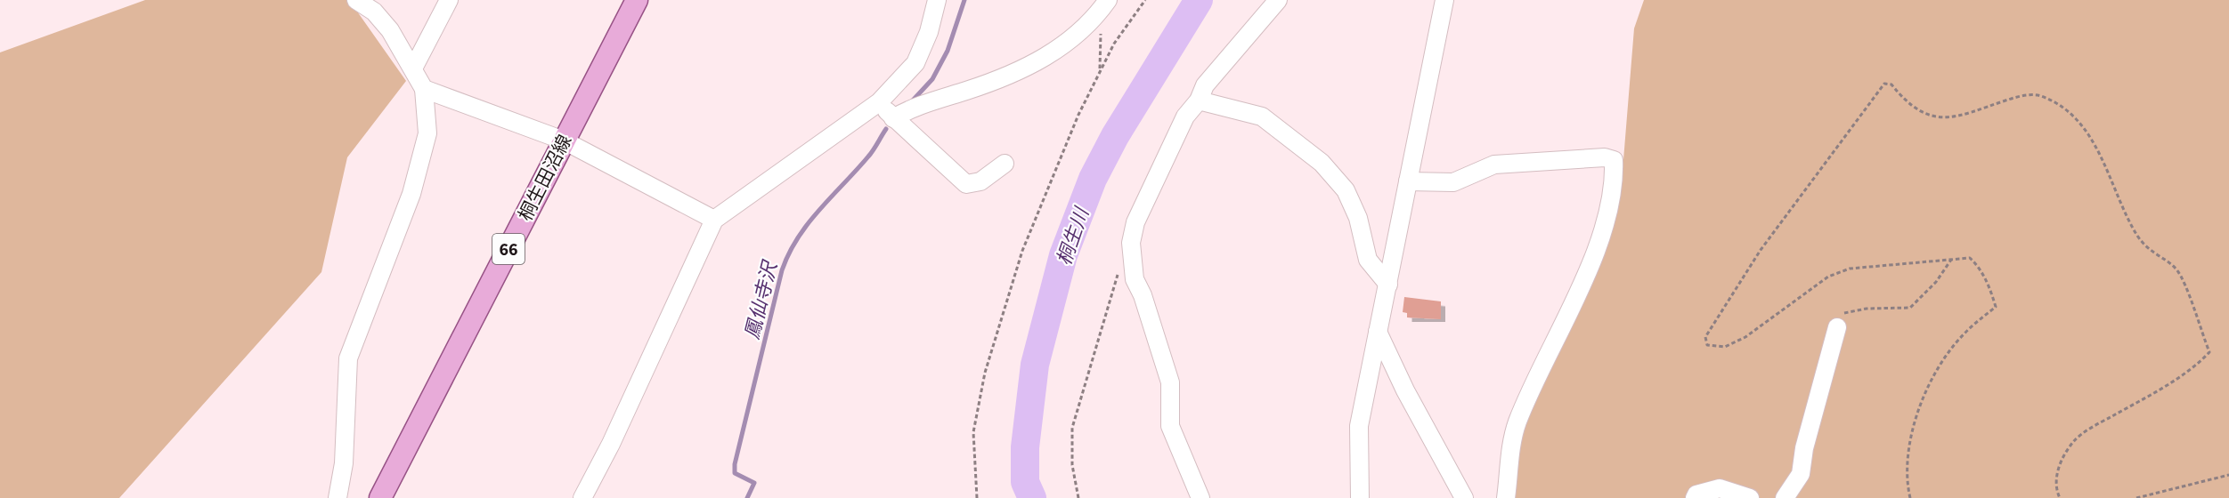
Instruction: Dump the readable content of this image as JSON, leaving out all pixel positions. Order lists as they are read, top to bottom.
{
  "streets": {
    "main road": ["桐生田沼線", "66"]
  },
  "water": ["桐生川", "鳳仙寺沢"]
}
